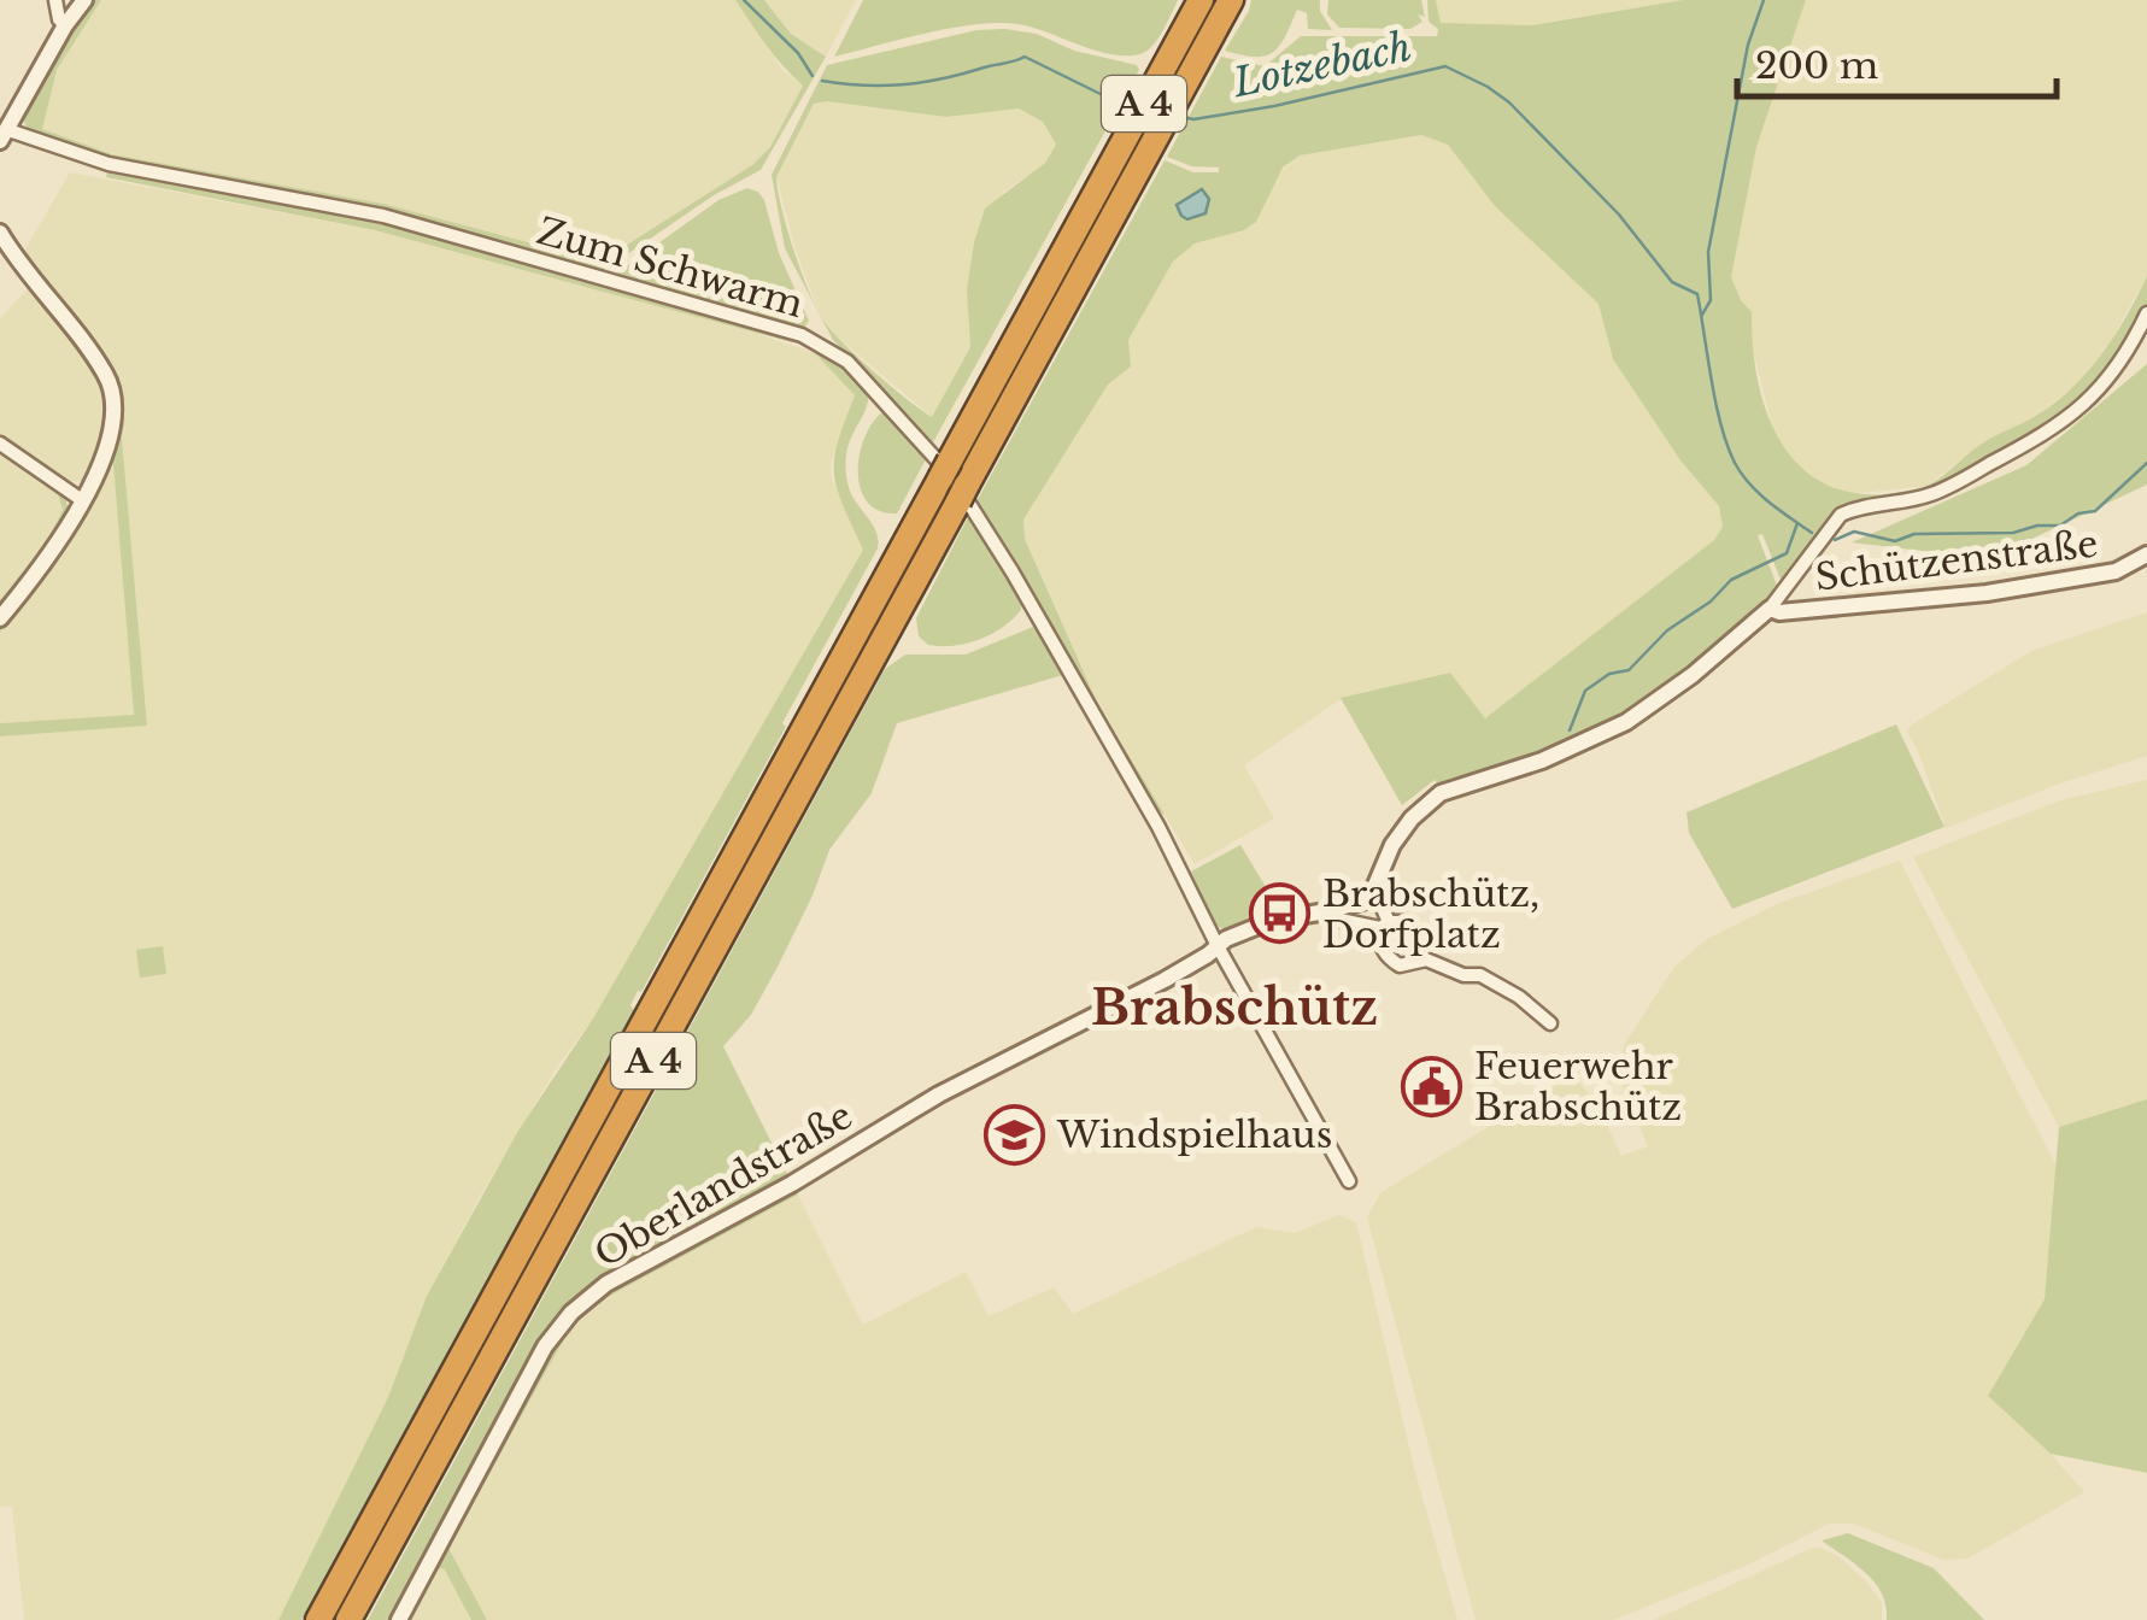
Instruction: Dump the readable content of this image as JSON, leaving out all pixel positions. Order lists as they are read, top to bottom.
{
  "streets": {
    "highway": ["A 4"],
    "street": ["Zum Schwarm", "Schützenstraße", "Oberlandstraße"]
  },
  "crossings": [
    ["Zum Schwarm", "Oberlandstraße"]
  ],
  "districts": ["Brabschütz"],
  "water": ["Lotzebach"],
  "places": {
    "bus stop": ["Brabschütz, Dorfplatz"],
    "public building": ["Feuerwehr Brabschütz"],
    "school or university": ["Windspielhaus"]
  },
  "scale_bar": "200 m"
}
